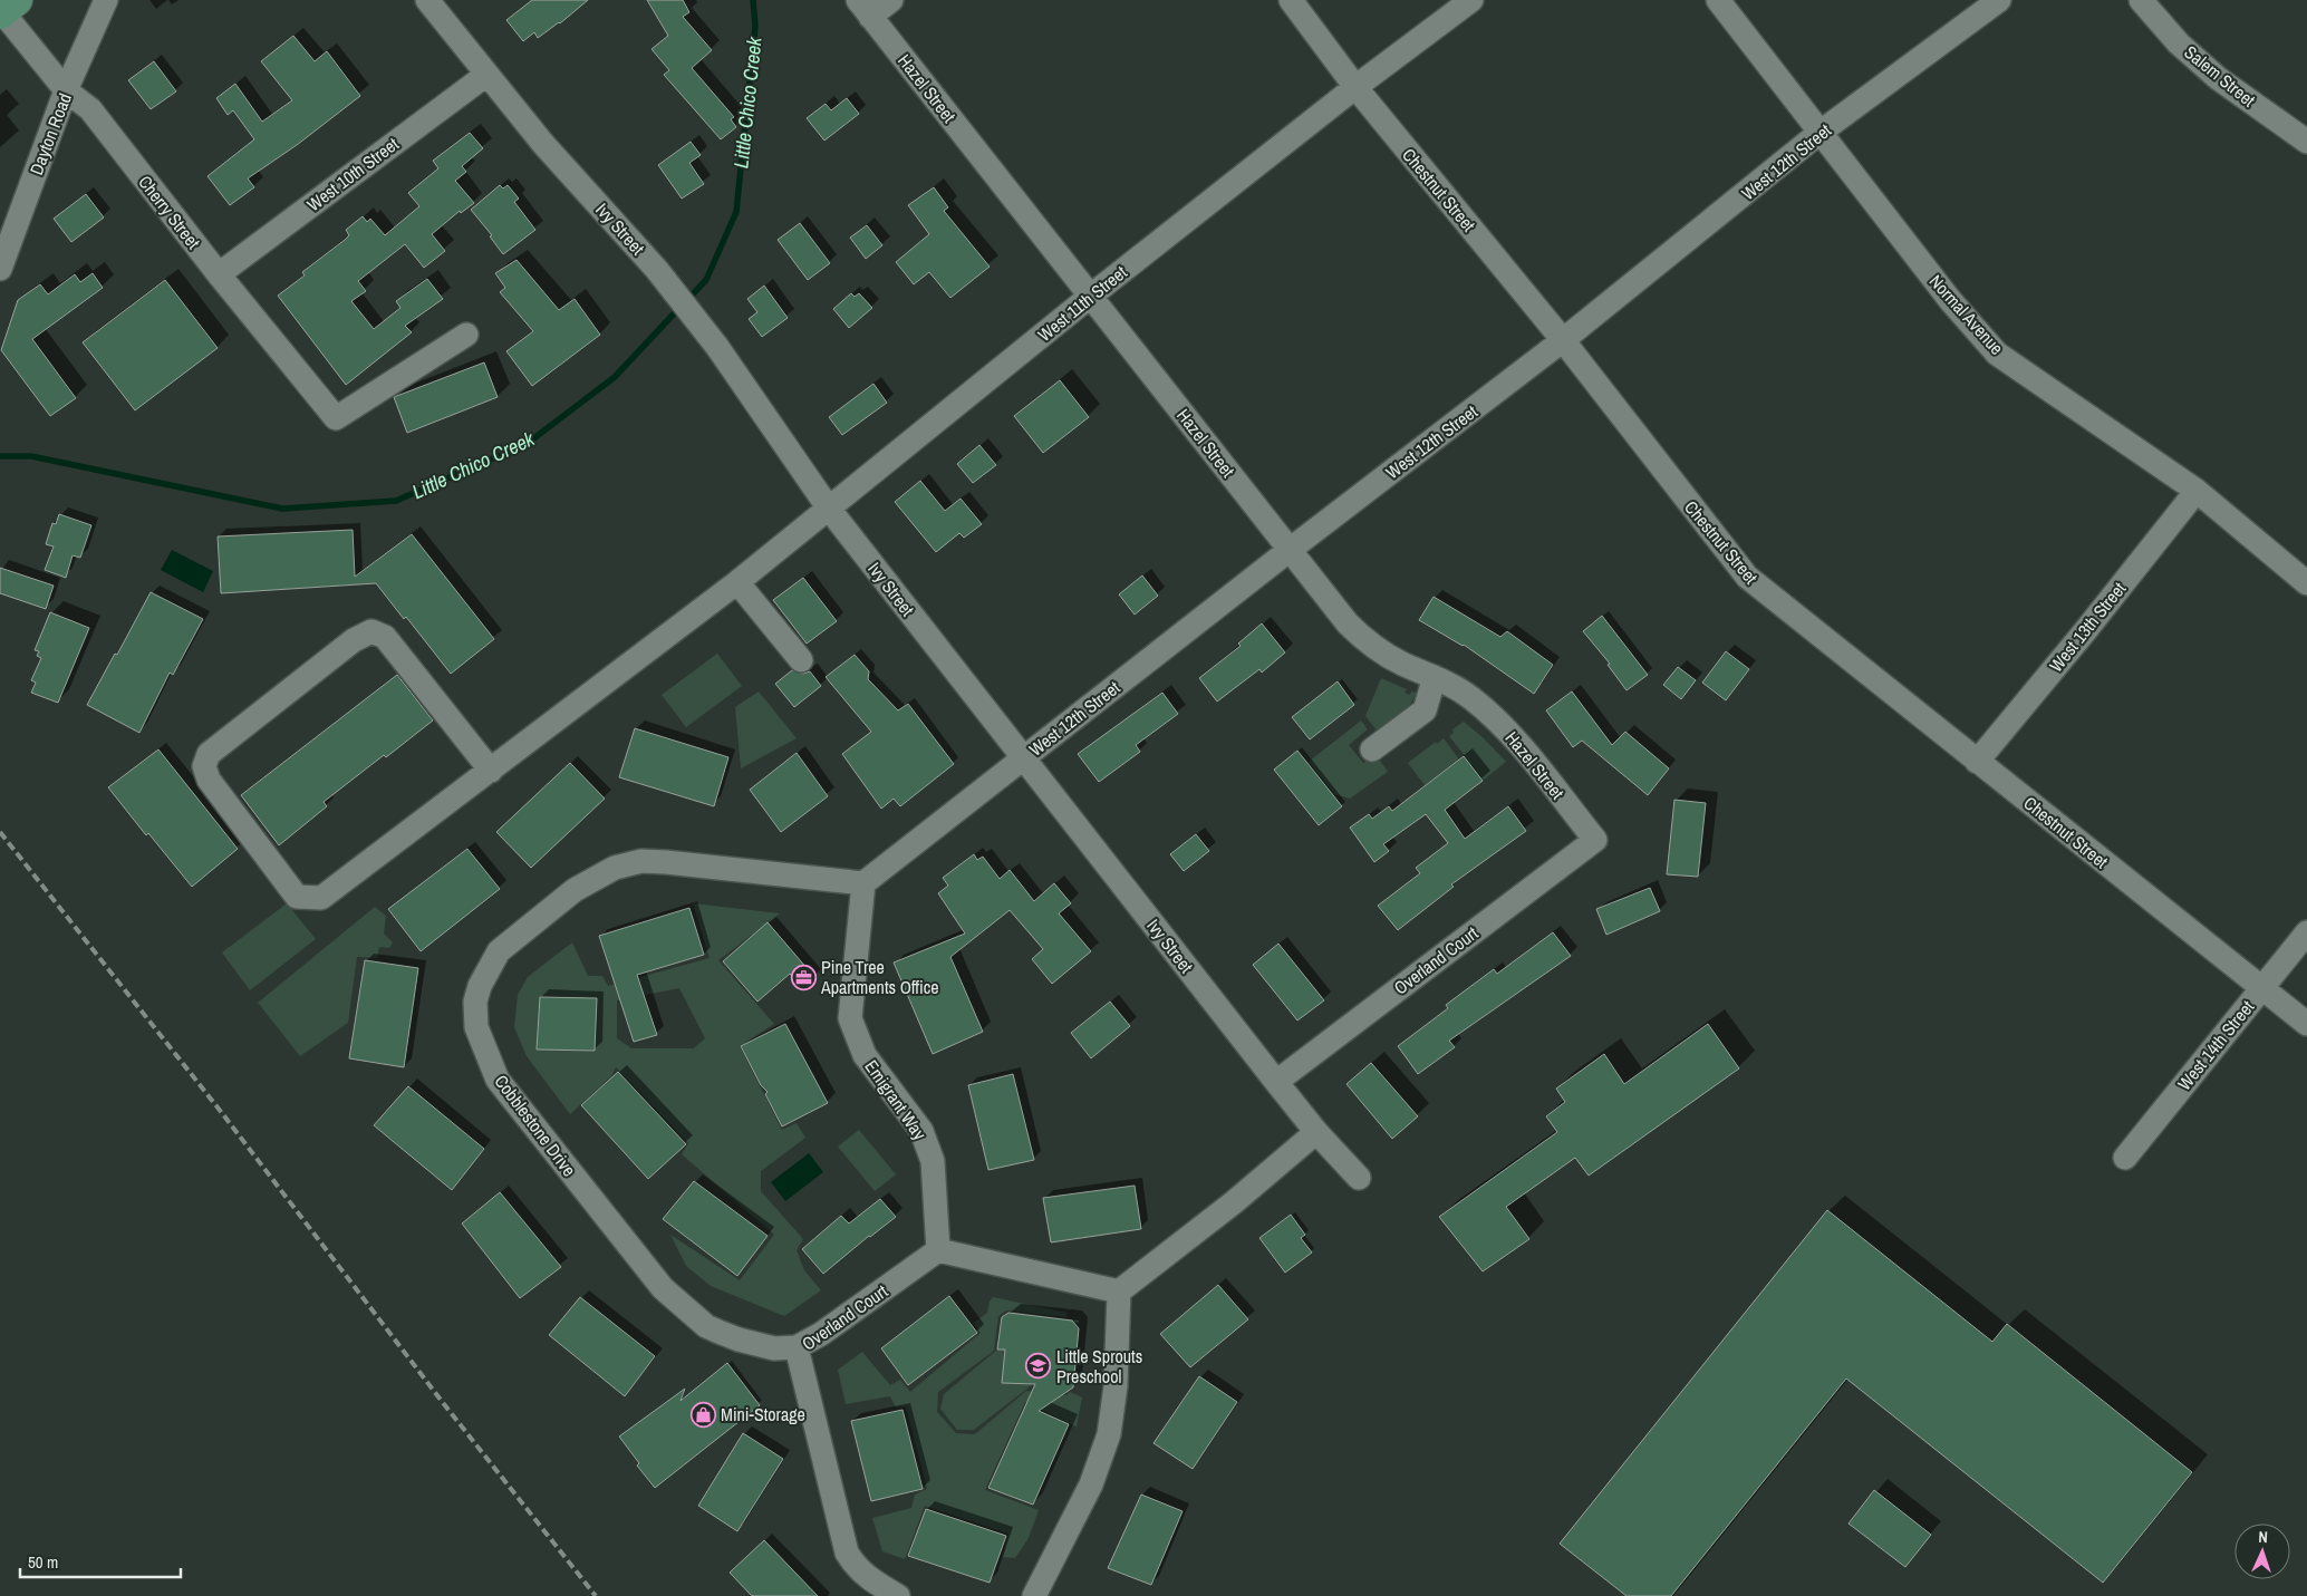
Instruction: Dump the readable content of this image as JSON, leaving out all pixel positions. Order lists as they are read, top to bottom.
{
  "streets": {
    "street": [
      "Salem Street",
      "Hazel Street",
      "Dayton Road",
      "West 12th Street",
      "West 10th Street",
      "Chestnut Street",
      "Cherry Street",
      "Ivy Street",
      "West 11th Street",
      "Normal Avenue",
      "West 13th Street",
      "Overland Court",
      "West 14th Street",
      "Emigrant Way",
      "Cobblestone Drive"
    ]
  },
  "crossings": [
    ["Hazel Street", "West 12th Street"],
    ["Hazel Street", "West 11th Street"],
    ["Hazel Street", "Overland Court"],
    ["Dayton Road", "Cherry Street"],
    ["West 12th Street", "Chestnut Street"],
    ["West 12th Street", "Ivy Street"],
    ["West 12th Street", "Normal Avenue"],
    ["West 12th Street", "Emigrant Way"],
    ["West 12th Street", "Cobblestone Drive"],
    ["West 10th Street", "Cherry Street"],
    ["West 10th Street", "Ivy Street"],
    ["Chestnut Street", "West 11th Street"],
    ["Chestnut Street", "West 13th Street"],
    ["Chestnut Street", "West 14th Street"],
    ["Ivy Street", "West 11th Street"],
    ["Ivy Street", "Overland Court"],
    ["Normal Avenue", "West 13th Street"],
    ["Overland Court", "Emigrant Way"],
    ["Overland Court", "Cobblestone Drive"],
    ["Emigrant Way", "Cobblestone Drive"]
  ],
  "water": ["Little Chico Creek"],
  "places": {
    "office": ["Pine Tree Apartments Office"],
    "school or university": ["Little Sprouts Preschool"],
    "shop": ["Mini-Storage"]
  },
  "scale_bar": "50 m",
  "north": "top"
}
